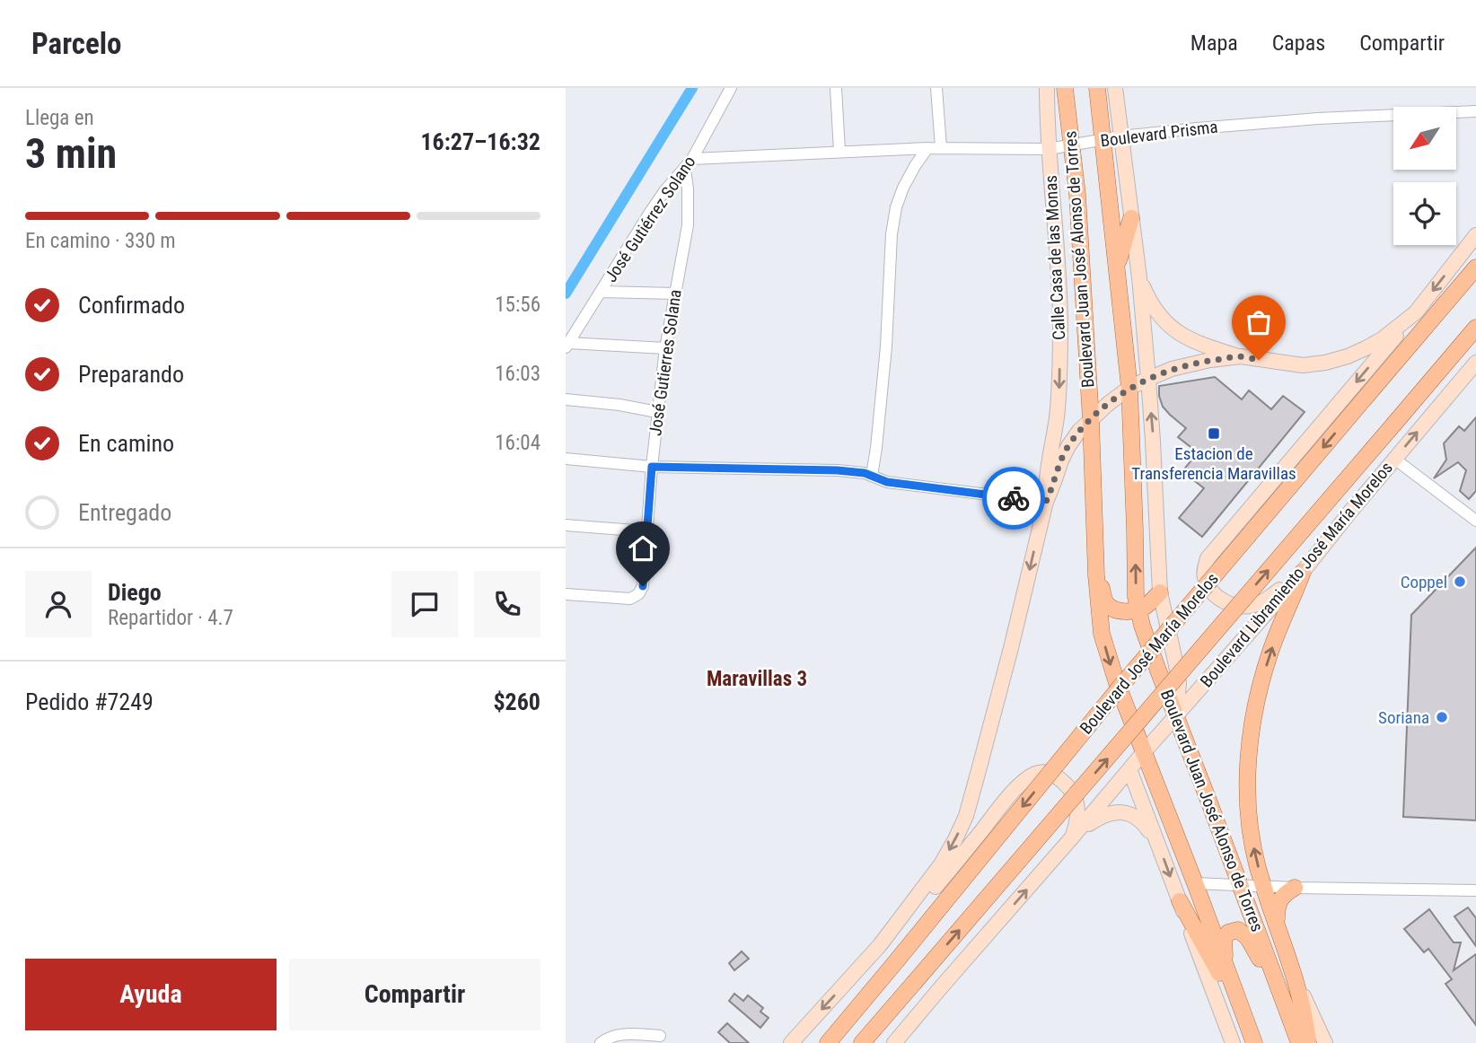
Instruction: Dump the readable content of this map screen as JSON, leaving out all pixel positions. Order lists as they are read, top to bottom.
{
  "streets": {
    "main road": ["Boulevard Juan José Alonso de Torres", "Boulevard José María Morelos"],
    "street": [
      "Boulevard Prisma",
      "José Gutiérrez Solano",
      "Calle Casa de las Monas",
      "José Gutierres Solana",
      "Boulevard Libramiento José María Morelos"
    ]
  },
  "crossings": [
    ["Boulevard Prisma", "José Gutiérrez Solano"],
    ["Boulevard Prisma", "Calle Casa de las Monas"],
    ["Boulevard Prisma", "Boulevard Juan José Alonso de Torres"],
    ["José Gutiérrez Solano", "José Gutierres Solana"],
    ["Boulevard Juan José Alonso de Torres", "Boulevard Libramiento José María Morelos"]
  ],
  "districts": ["Maravillas 3"],
  "places": {
    "transit": ["Estacion de Transferencia Maravillas"],
    "other": ["Coppel", "Soriana"]
  },
  "north": "bottom left",
  "page": {
    "header": "Parcelo",
    "nav": ["Mapa", "Capas", "Compartir"],
    "heading": ["3 min", "Llega en", "16:27–16:32"],
    "panel": [
      "Diego",
      "Repartidor · 4.7",
      "Pedido #7249",
      "$260"
    ],
    "bar": "En camino · 330 m",
    "list": [
      ["Confirmado", "15:56"],
      ["Preparando", "16:03"],
      ["En camino", "16:04"],
      "Entregado"
    ],
    "buttons": ["Ayuda", "Compartir"]
  }
}
